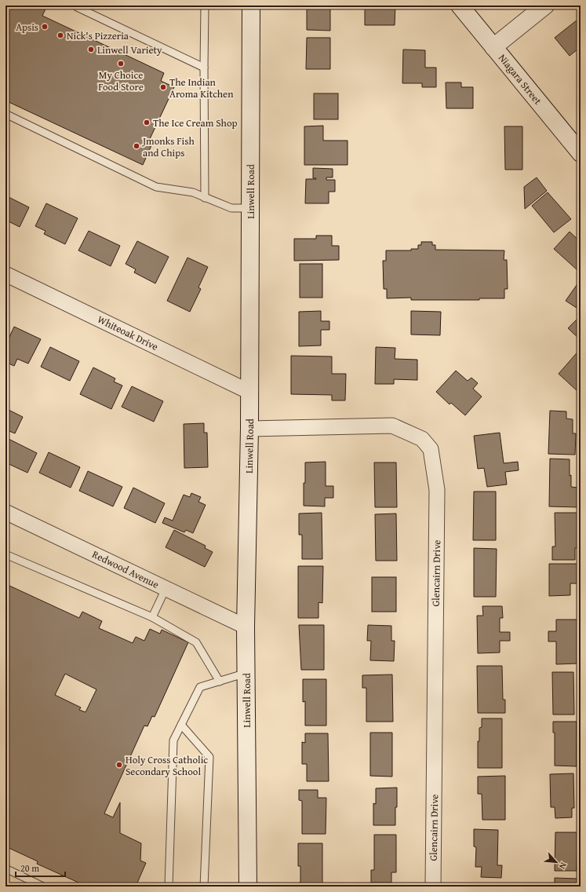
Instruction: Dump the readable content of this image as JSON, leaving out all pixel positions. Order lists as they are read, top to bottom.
{
  "streets": {
    "main road": ["Niagara Street", "Linwell Road"],
    "street": ["Whiteoak Drive", "Redwood Avenue", "Glencairn Drive"]
  },
  "crossings": [
    ["Linwell Road", "Whiteoak Drive"],
    ["Linwell Road", "Redwood Avenue"],
    ["Linwell Road", "Glencairn Drive"]
  ],
  "places": [
    "Apsis",
    "Nick's Pizzeria",
    "Linwell Variety",
    "My Choice Food Store",
    "The Indian Aroma Kitchen",
    "The Ice Cream Shop",
    "Jmonks Fish and Chips",
    "Holy Cross Catholic Secondary School"
  ],
  "scale_bar": "20 m",
  "north": "bottom right"
}
